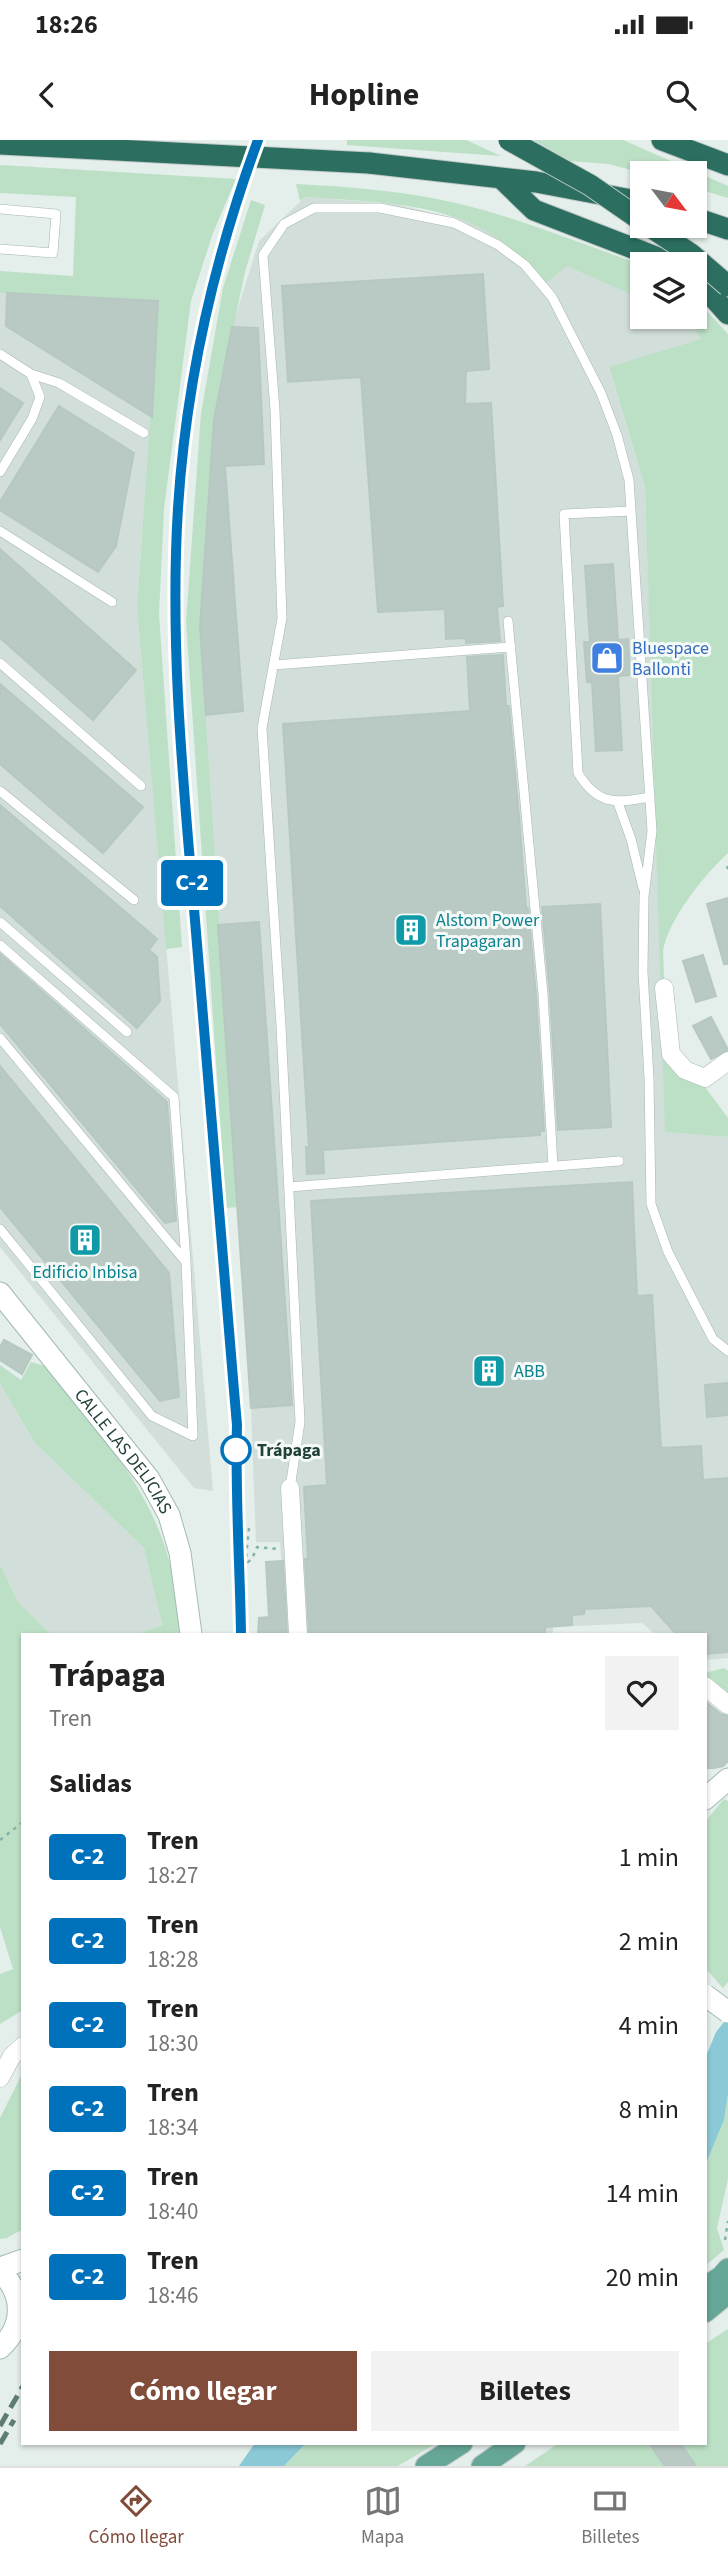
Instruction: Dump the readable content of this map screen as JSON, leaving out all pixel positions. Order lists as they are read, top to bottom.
{
  "streets": {
    "street": ["CALLE LAS DELICIAS"]
  },
  "places": {
    "shop": ["Bluespace Ballonti"],
    "building": ["Alstom Power Trapagaran", "Edificio Inbisa", "ABB"],
    "other": ["Trápaga"]
  },
  "north": "bottom right",
  "page": {
    "status": "18:26",
    "header": "Hopline",
    "on_map": "C-2",
    "heading": [
      ["Trápaga", "Tren"],
      "Salidas"
    ],
    "list": [
      {
        "mark": "C-2",
        "name": "Tren",
        "note": "18:27",
        "value": "1 min"
      },
      {
        "mark": "C-2",
        "name": "Tren",
        "note": "18:28",
        "value": "2 min"
      },
      {
        "mark": "C-2",
        "name": "Tren",
        "note": "18:30",
        "value": "4 min"
      },
      {
        "mark": "C-2",
        "name": "Tren",
        "note": "18:34",
        "value": "8 min"
      },
      {
        "mark": "C-2",
        "name": "Tren",
        "note": "18:40",
        "value": "14 min"
      },
      {
        "mark": "C-2",
        "name": "Tren",
        "note": "18:46",
        "value": "20 min"
      }
    ],
    "buttons": ["Cómo llegar", "Billetes"],
    "tabs": ["Cómo llegar", "Mapa", "Billetes"]
  }
}
